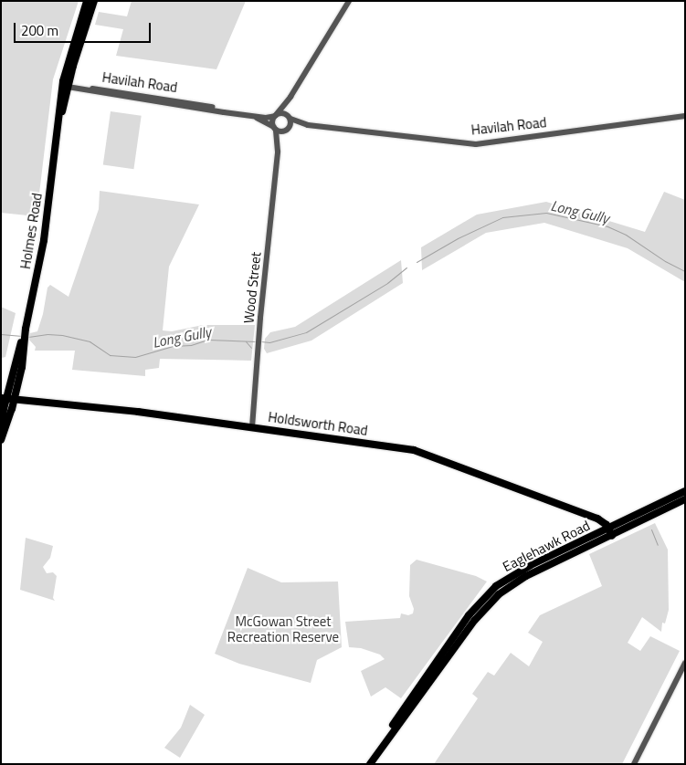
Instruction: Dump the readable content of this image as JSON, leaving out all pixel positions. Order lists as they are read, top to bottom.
{
  "streets": {
    "main road": ["Holmes Road", "Holdsworth Road", "Eaglehawk Road"],
    "street": ["Havilah Road", "Wood Street"]
  },
  "crossings": [
    ["Havilah Road", "Holmes Road"],
    ["Havilah Road", "Wood Street"],
    ["Holmes Road", "Holdsworth Road"],
    ["Wood Street", "Holdsworth Road"],
    ["Holdsworth Road", "Eaglehawk Road"]
  ],
  "water": ["Long Gully"],
  "parks": ["McGowan Street Recreation Reserve"],
  "scale_bar": "200 m"
}
